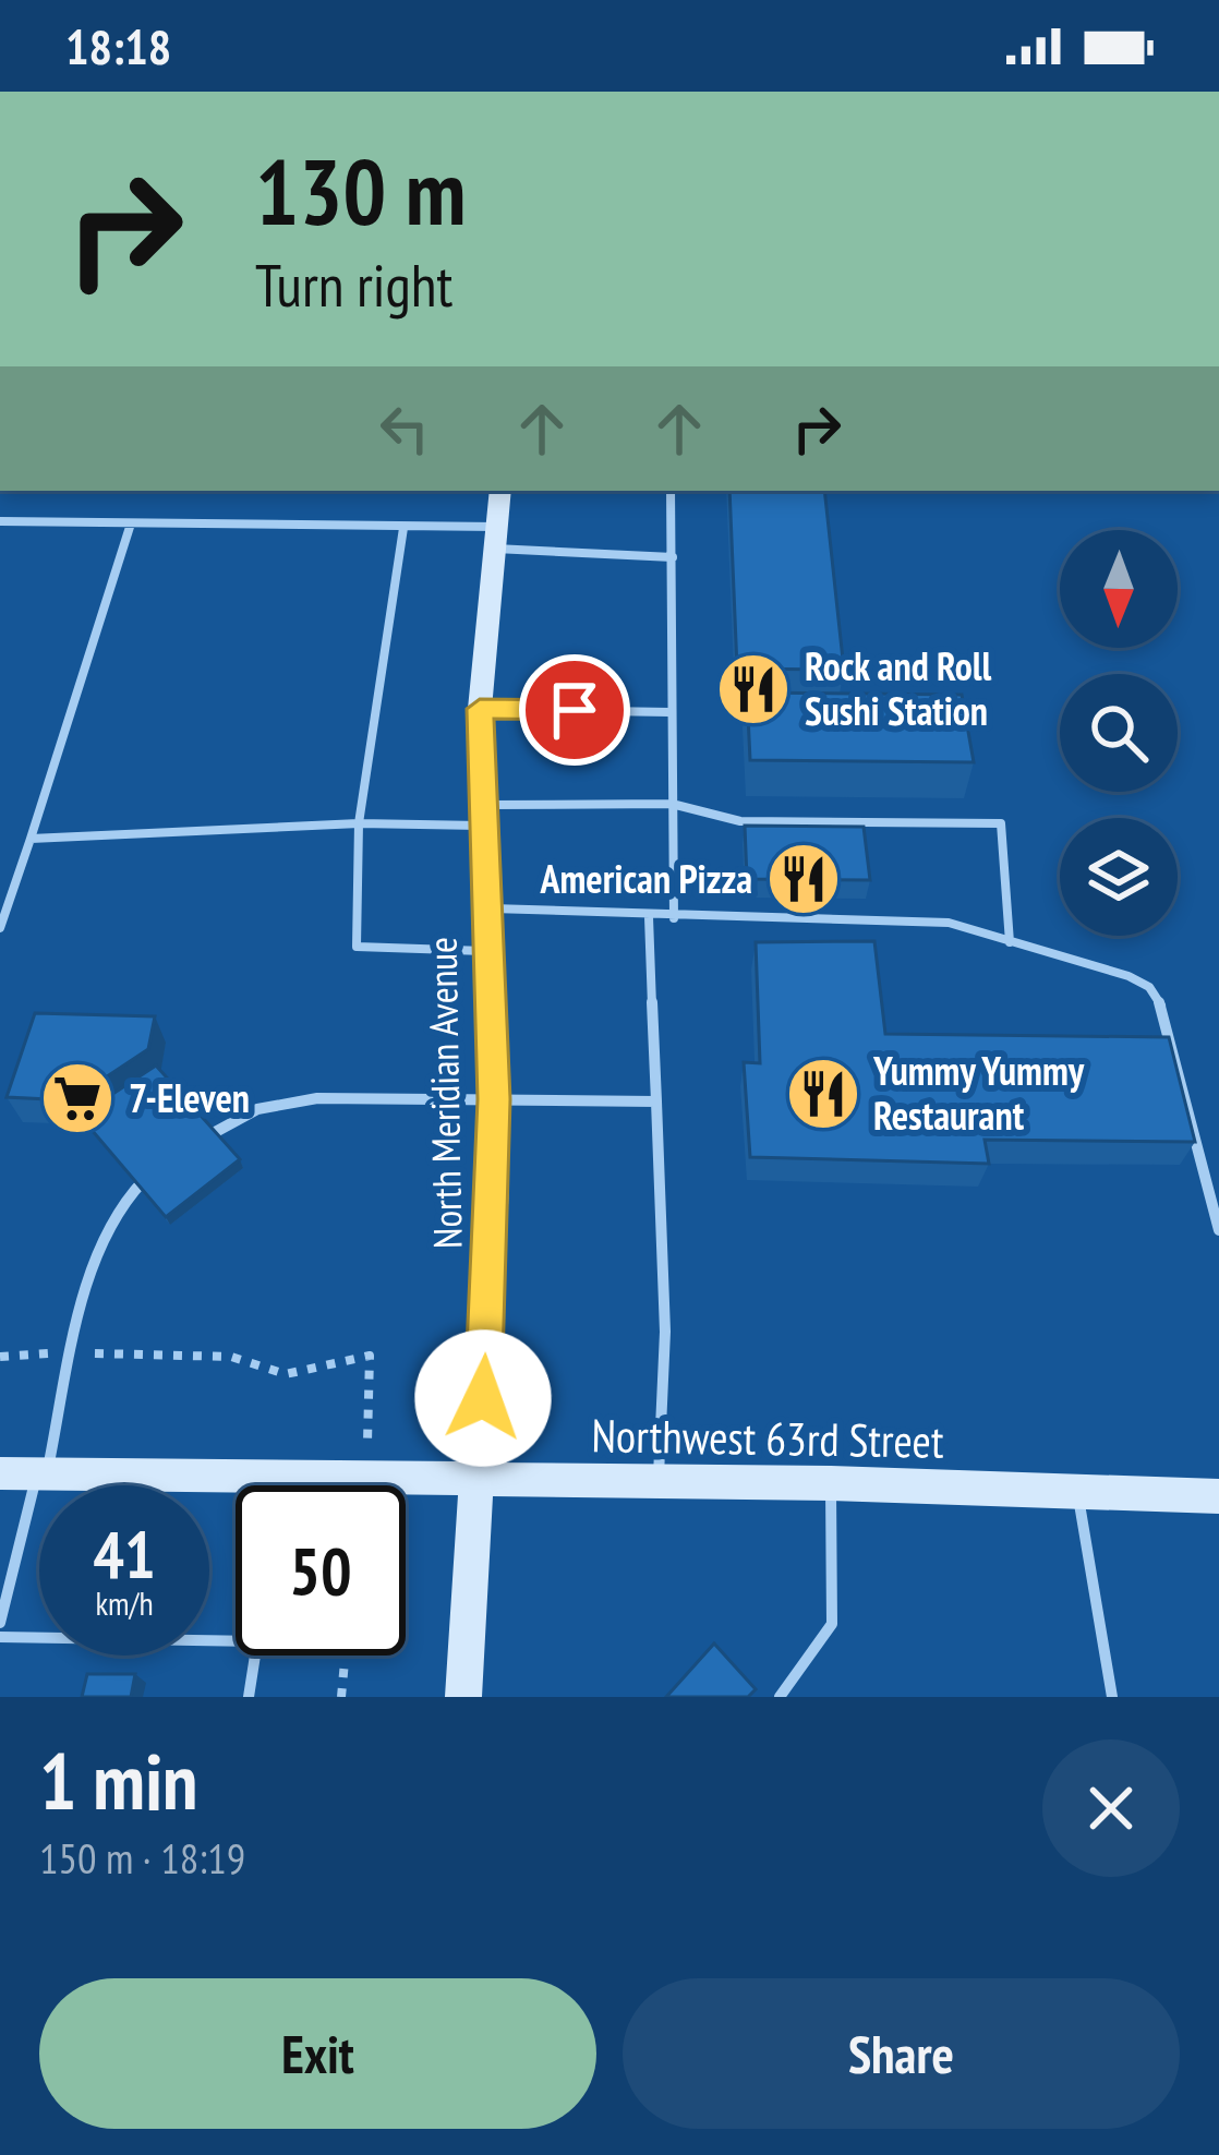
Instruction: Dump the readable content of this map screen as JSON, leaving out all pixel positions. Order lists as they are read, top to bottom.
{
  "streets": {
    "main road": ["North Meridian Avenue", "Northwest 63rd Street"]
  },
  "crossings": [
    ["North Meridian Avenue", "Northwest 63rd Street"]
  ],
  "places": {
    "restaurant": ["Rock and Roll Sushi Station", "American Pizza", "Yummy Yummy Restaurant"],
    "supermarket": ["7-Eleven"]
  },
  "north": "bottom",
  "page": {
    "status": "18:18",
    "turn": ["130 m", "Turn right"],
    "speed": "41 km/h",
    "limit": "50",
    "heading": ["1 min", "150 m · 18:19"],
    "buttons": ["Exit", "Share"]
  }
}
